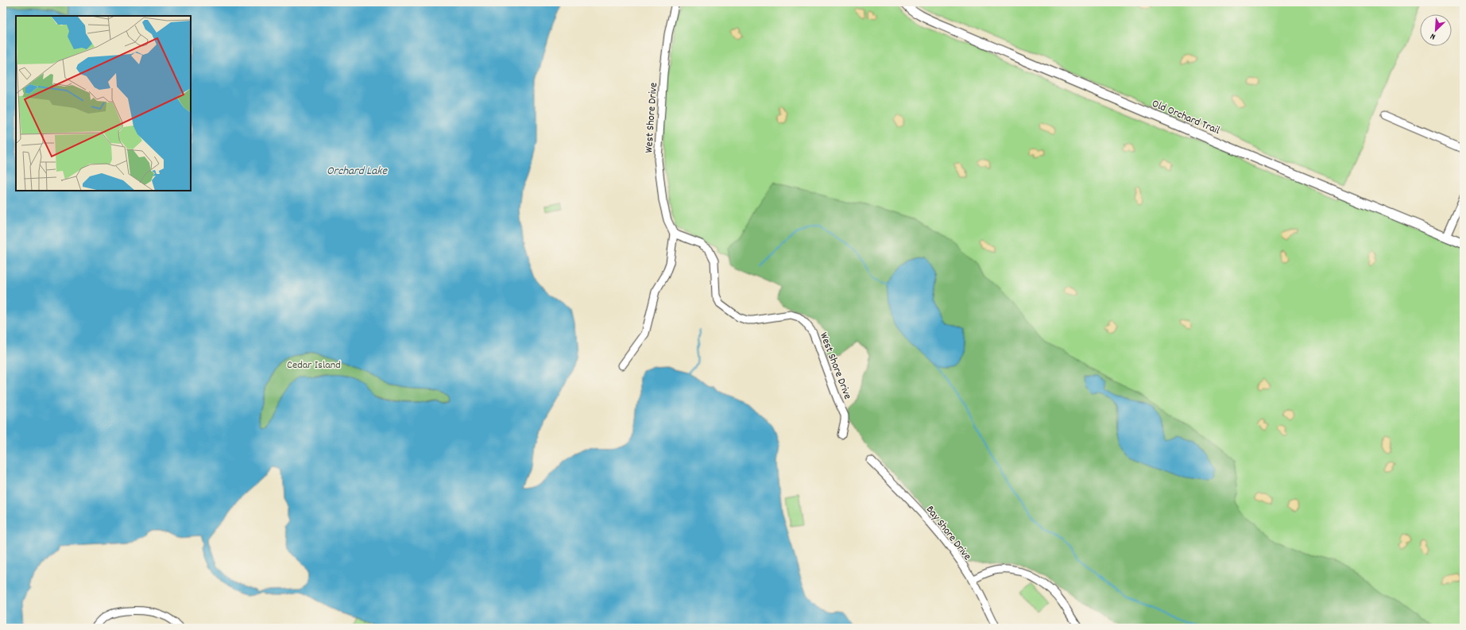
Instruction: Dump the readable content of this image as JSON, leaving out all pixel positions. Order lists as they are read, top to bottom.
{
  "streets": {
    "street": ["Old Orchard Trail", "West Shore Drive", "Bay Shore Drive"]
  },
  "water": ["Orchard Lake"],
  "parks": ["Cedar Island"],
  "north": "bottom left"
}
